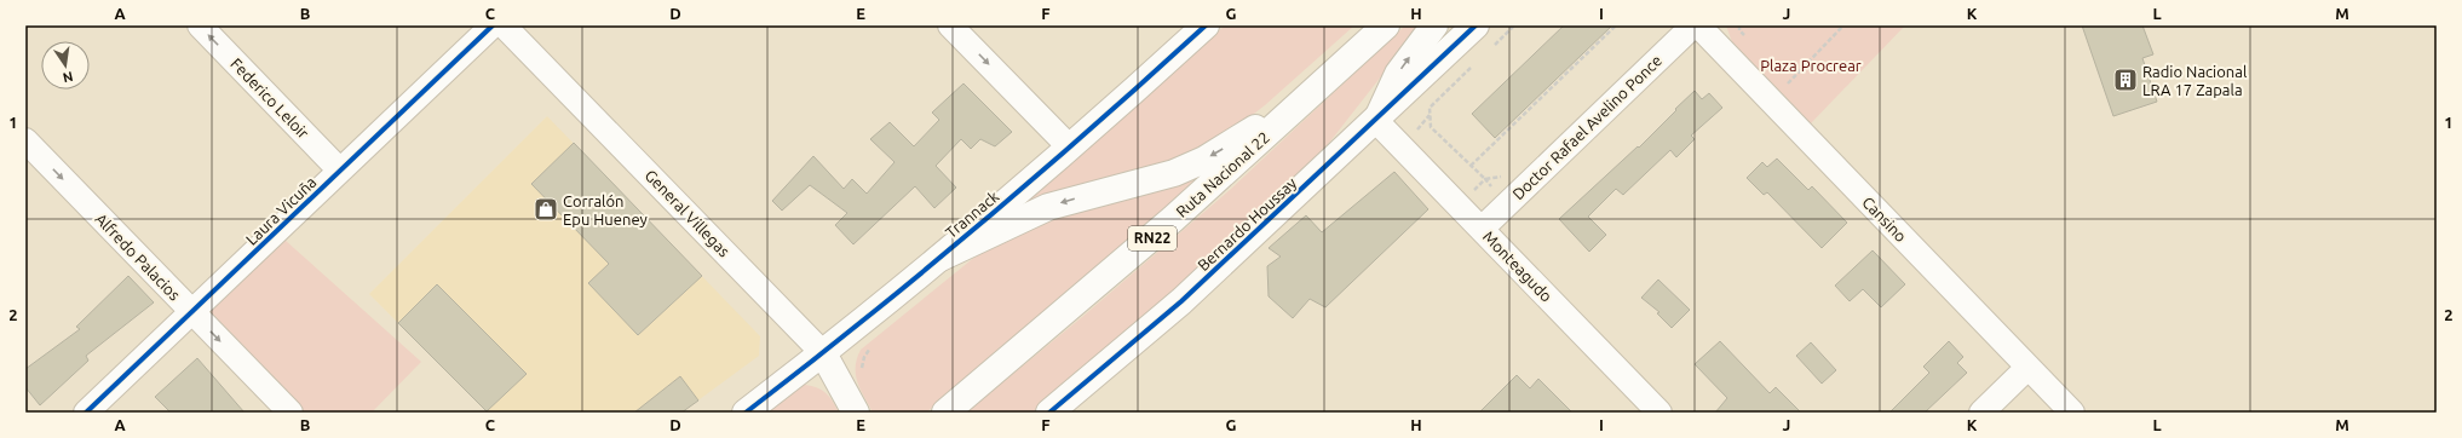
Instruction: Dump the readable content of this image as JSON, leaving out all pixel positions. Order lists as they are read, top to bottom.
{
  "streets": {
    "street": [
      "Federico Leloir",
      "Doctor Rafael Avelino Ponce",
      "Ruta Nacional 22",
      "Laura Vicuña",
      "General Villegas",
      "Trannack",
      "Cansino",
      "Bernardo Houssay",
      "RN22",
      "Alfredo Palacios",
      "Monteagudo"
    ]
  },
  "crossings": [
    ["Federico Leloir", "Laura Vicuña"],
    ["Doctor Rafael Avelino Ponce", "Monteagudo"],
    ["Laura Vicuña", "Alfredo Palacios"],
    ["General Villegas", "Trannack"],
    ["Bernardo Houssay", "Monteagudo"]
  ],
  "one_way": ["Federico Leloir", "Alfredo Palacios"],
  "parks": ["Plaza Procrear"],
  "places": {
    "building": ["Radio Nacional LRA 17 Zapala"],
    "shop": ["Corralón Epu Hueney"]
  },
  "north": "bottom",
  "grid": {
    "columns": [
      "A",
      "B",
      "C",
      "D",
      "E",
      "F",
      "G",
      "H",
      "I",
      "J",
      "K",
      "L",
      "M"
    ],
    "rows": ["1", "2"]
  }
}
